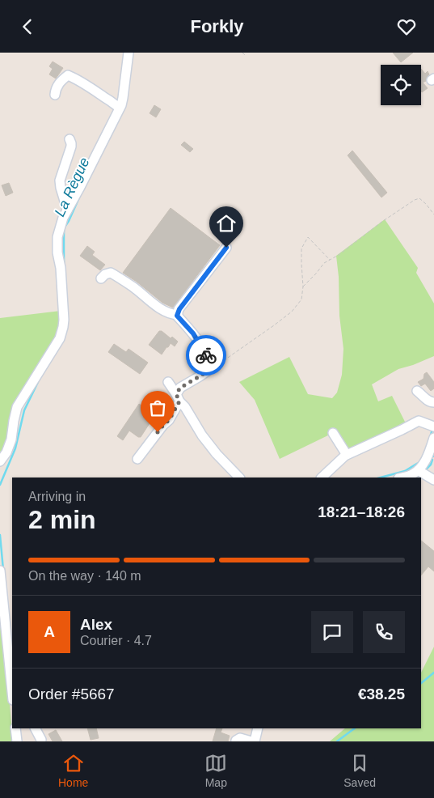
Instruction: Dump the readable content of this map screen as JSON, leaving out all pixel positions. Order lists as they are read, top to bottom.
{
  "water": ["La Règue"],
  "page": {
    "header": "Forkly",
    "heading": ["2 min", "Arriving in", "18:21–18:26"],
    "panel": [
      "Alex",
      "Courier · 4.7",
      "Order #5667",
      "€38.25"
    ],
    "bar": "On the way · 140 m",
    "round": "A",
    "tabs": ["Home", "Map", "Saved"]
  }
}
